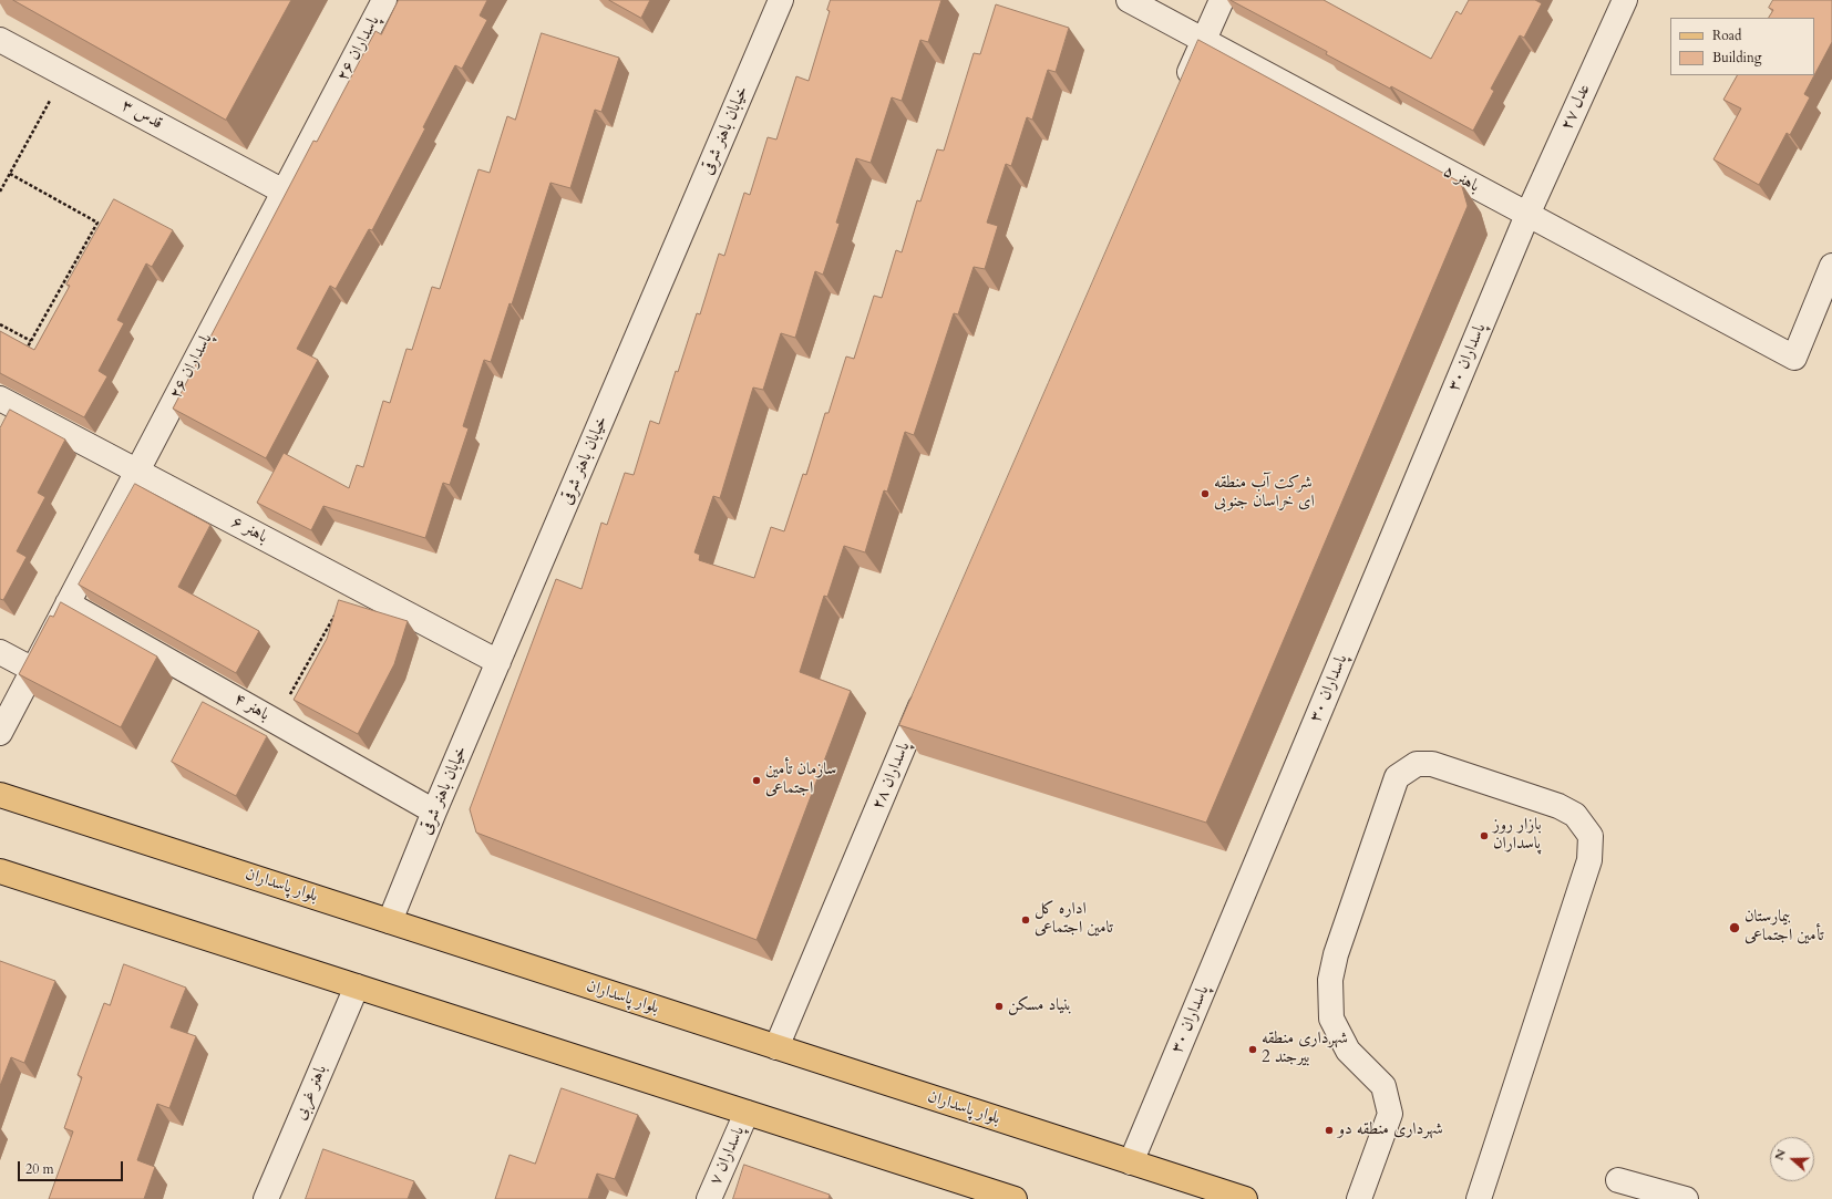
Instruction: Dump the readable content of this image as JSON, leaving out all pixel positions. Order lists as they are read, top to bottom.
{
  "streets": {
    "main road": ["بلوار پاسداران"],
    "street": [
      "پاسداران ۲۶",
      "عدل ۲۷",
      "قدس ۳",
      "خیابان باهنر شرقی",
      "باهنر ۵",
      "پاسداران ۳۰",
      "باهنر ۶",
      "باهنر ۴",
      "پاسداران ۲۸",
      "باهنر غربی",
      "پاسداران ۷"
    ]
  },
  "crossings": [
    ["پاسداران ۲۶", "قدس ۳"],
    ["پاسداران ۲۶", "باهنر ۶"],
    ["پاسداران ۲۶", "باهنر ۴"],
    ["عدل ۲۷", "باهنر ۵"],
    ["عدل ۲۷", "پاسداران ۳۰"],
    ["خیابان باهنر شرقی", "باهنر ۶"],
    ["خیابان باهنر شرقی", "باهنر ۴"],
    ["خیابان باهنر شرقی", "بلوار پاسداران"],
    ["باهنر ۵", "پاسداران ۳۰"],
    ["پاسداران ۳۰", "بلوار پاسداران"],
    ["پاسداران ۲۸", "بلوار پاسداران"]
  ],
  "places": [
    "شرکت آب منطقه ای خراسان جنوبی",
    "سازمان تأمین اجتماعی",
    "بازار روز پاسداران",
    "اداره کل تامین اجتماعی",
    "بیمارستان تأمین اجتماعی",
    "بنیاد مسکن",
    "شهرداری منطقه 2 بیرجند",
    "شهرداری منطقه دو"
  ],
  "legend": ["Road", "Building"],
  "scale_bar": "20 m",
  "north": "left"
}
